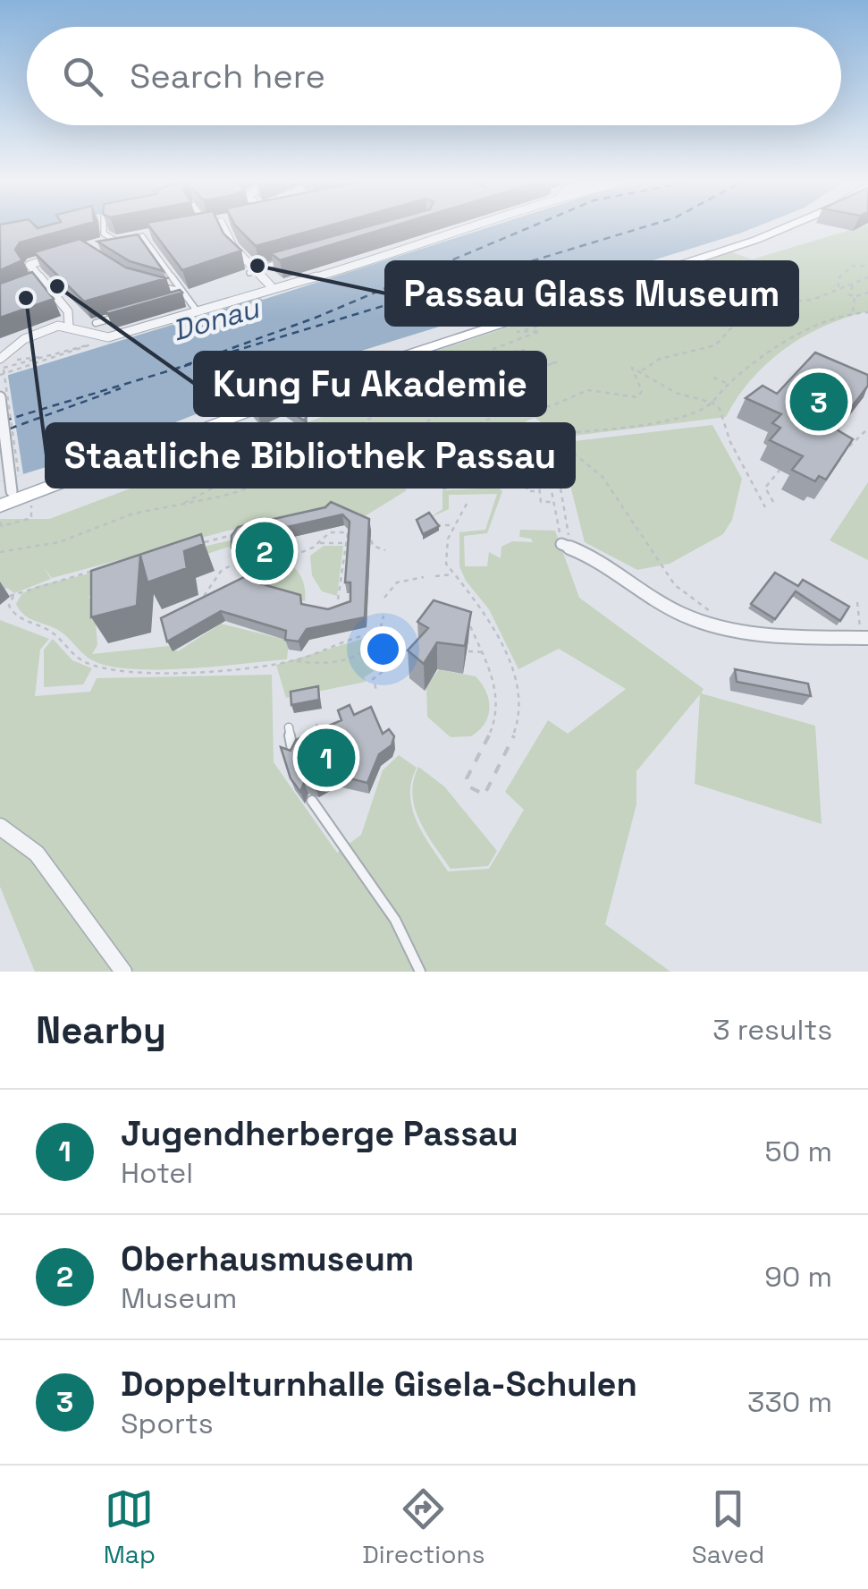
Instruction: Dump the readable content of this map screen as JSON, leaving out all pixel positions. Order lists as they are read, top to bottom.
{
  "water": ["Donau"],
  "places": ["Passau Glass Museum", "Kung Fu Akademie", "Staatliche Bibliothek Passau"],
  "page": {
    "search": "Search here",
    "pins": ["3", "2", "1"],
    "heading": ["Nearby", "3 results"],
    "list": [
      {
        "mark": "1",
        "name": "Jugendherberge Passau",
        "note": "Hotel",
        "value": "50 m"
      },
      {
        "mark": "2",
        "name": "Oberhausmuseum",
        "note": "Museum",
        "value": "90 m"
      },
      {
        "mark": "3",
        "name": "Doppelturnhalle Gisela-Schulen",
        "note": "Sports",
        "value": "330 m"
      }
    ],
    "nav": ["Map", "Directions", "Saved"]
  }
}
